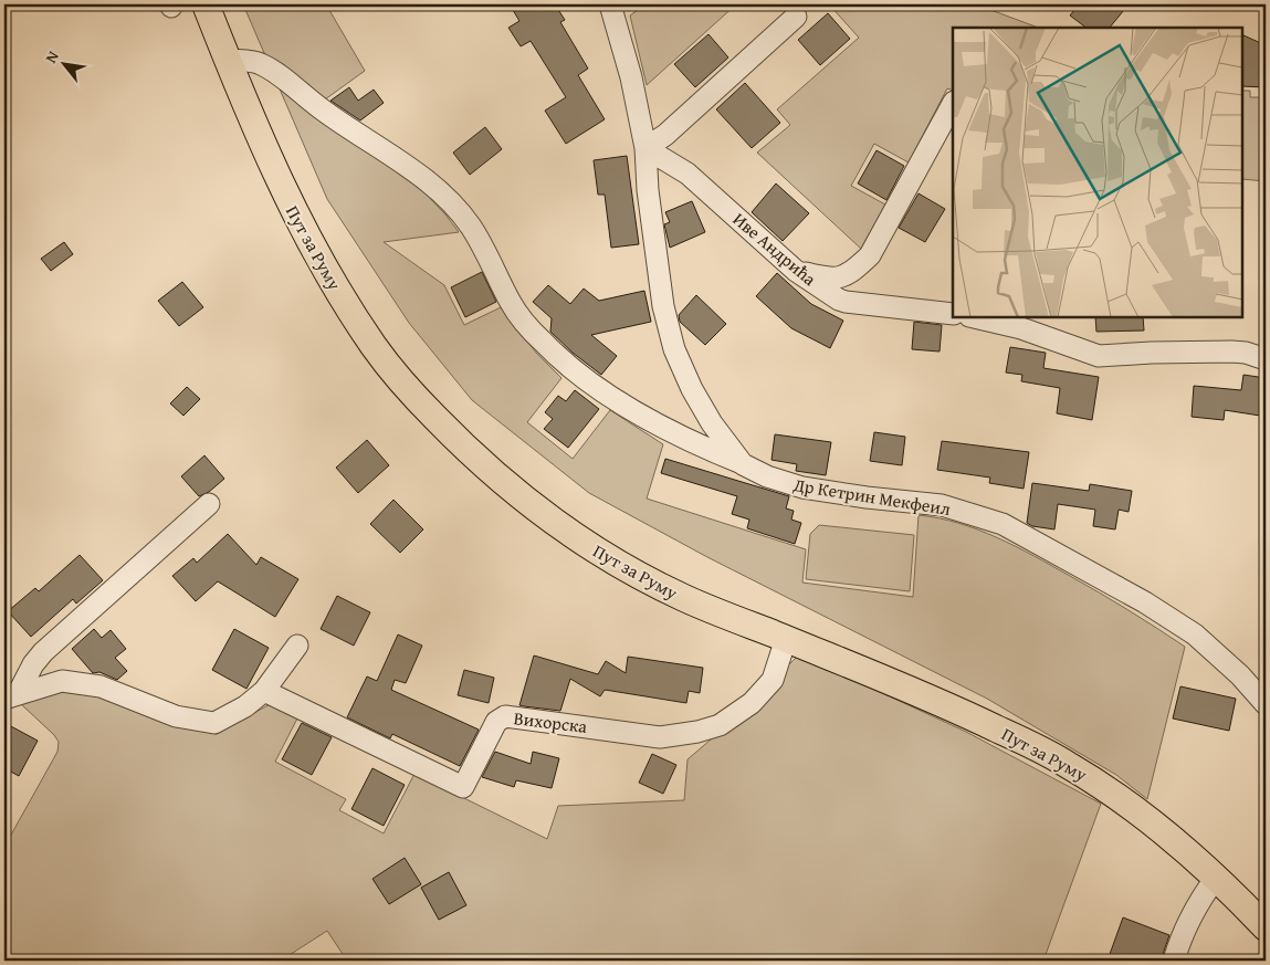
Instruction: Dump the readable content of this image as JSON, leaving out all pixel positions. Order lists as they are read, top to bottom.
{
  "streets": {
    "main road": ["Пут за Руму"],
    "street": ["Иве Андрића", "Др Кетрин Мекфеил", "Вихорска"]
  },
  "crossings": [
    ["Пут за Руму", "Вихорска"],
    ["Иве Андрића", "Др Кетрин Мекфеил"]
  ],
  "north": "top left"
}
